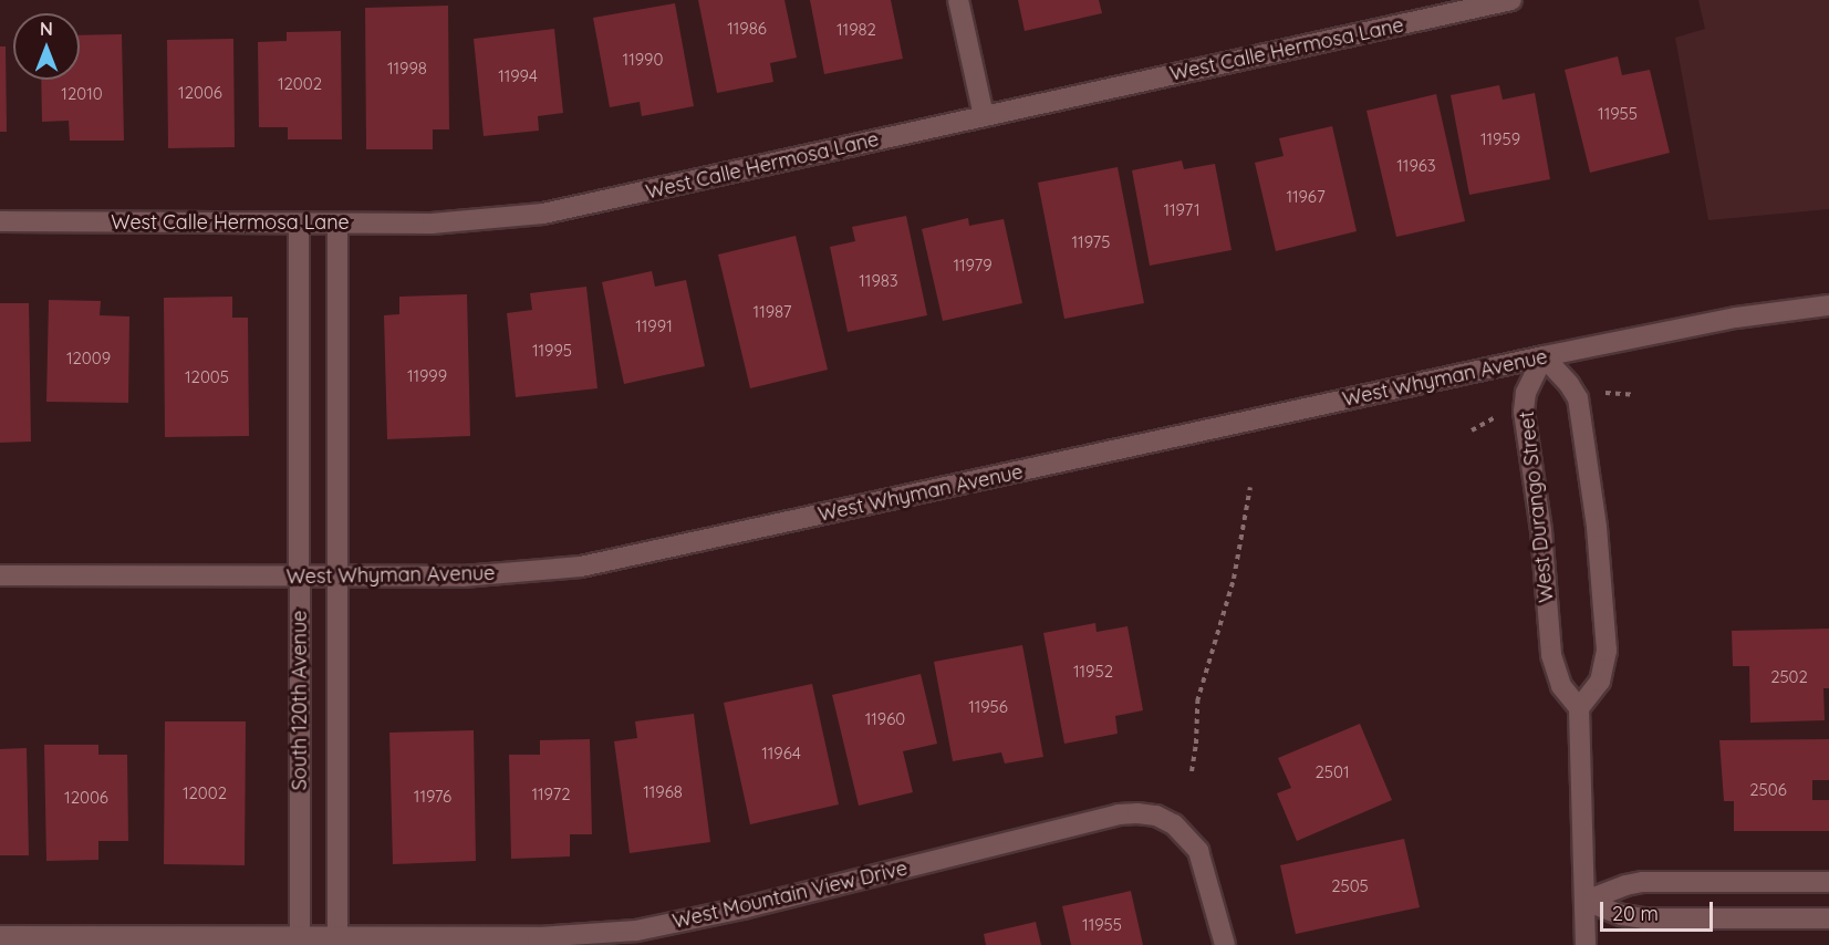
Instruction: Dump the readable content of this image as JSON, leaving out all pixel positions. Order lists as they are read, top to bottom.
{
  "streets": {
    "street": [
      "West Calle Hermosa Lane",
      "West Whyman Avenue",
      "West Durango Street",
      "South 120th Avenue",
      "West Mountain View Drive"
    ]
  },
  "crossings": [
    ["West Calle Hermosa Lane", "South 120th Avenue"],
    ["West Whyman Avenue", "West Durango Street"],
    ["West Whyman Avenue", "South 120th Avenue"],
    ["South 120th Avenue", "West Mountain View Drive"]
  ],
  "house_numbers": [
    "11986",
    "11982",
    "11990",
    "11998",
    "11994",
    "12002",
    "12006",
    "12010",
    "11955",
    "11959",
    "11963",
    "11967",
    "11971",
    "11975",
    "11979",
    "11983",
    "11987",
    "11991",
    "11995",
    "12009",
    "11999",
    "12005",
    "11952",
    "2502",
    "11956",
    "11960",
    "11964",
    "2501",
    "2506",
    "11968",
    "12002",
    "11972",
    "11976",
    "12006",
    "2505",
    "11955"
  ],
  "scale_bar": "20 m",
  "north": "top"
}
